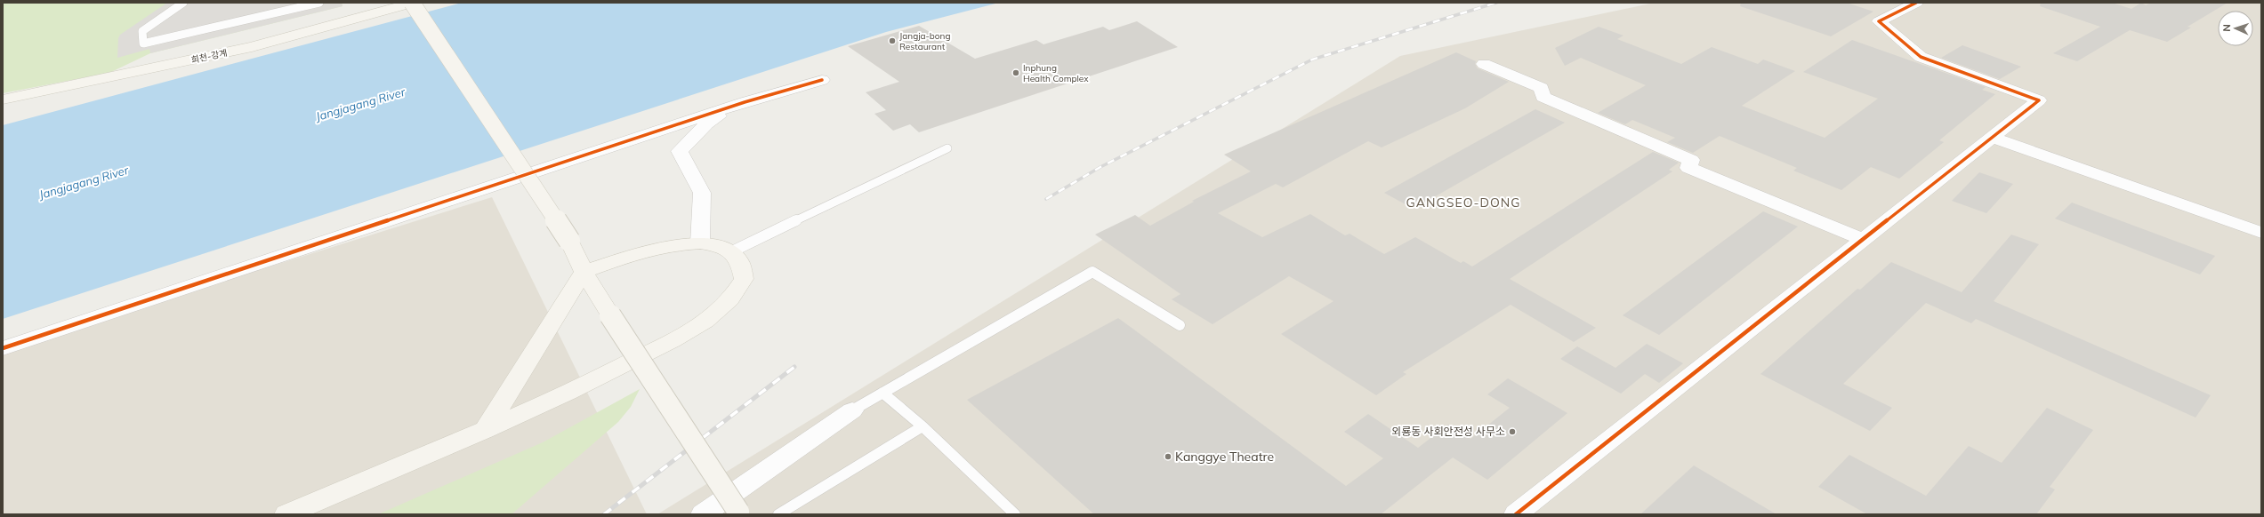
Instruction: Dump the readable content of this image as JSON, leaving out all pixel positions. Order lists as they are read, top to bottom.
{
  "streets": {
    "main road": ["희천-강계"]
  },
  "districts": ["GANGSEO-DONG"],
  "water": ["Jangjagang River"],
  "places": [
    "Jangja-bong Restaurant",
    "Inphung Health Complex",
    "외룡동 사회안전성 사무소",
    "Kanggye Theatre"
  ],
  "north": "left"
}
